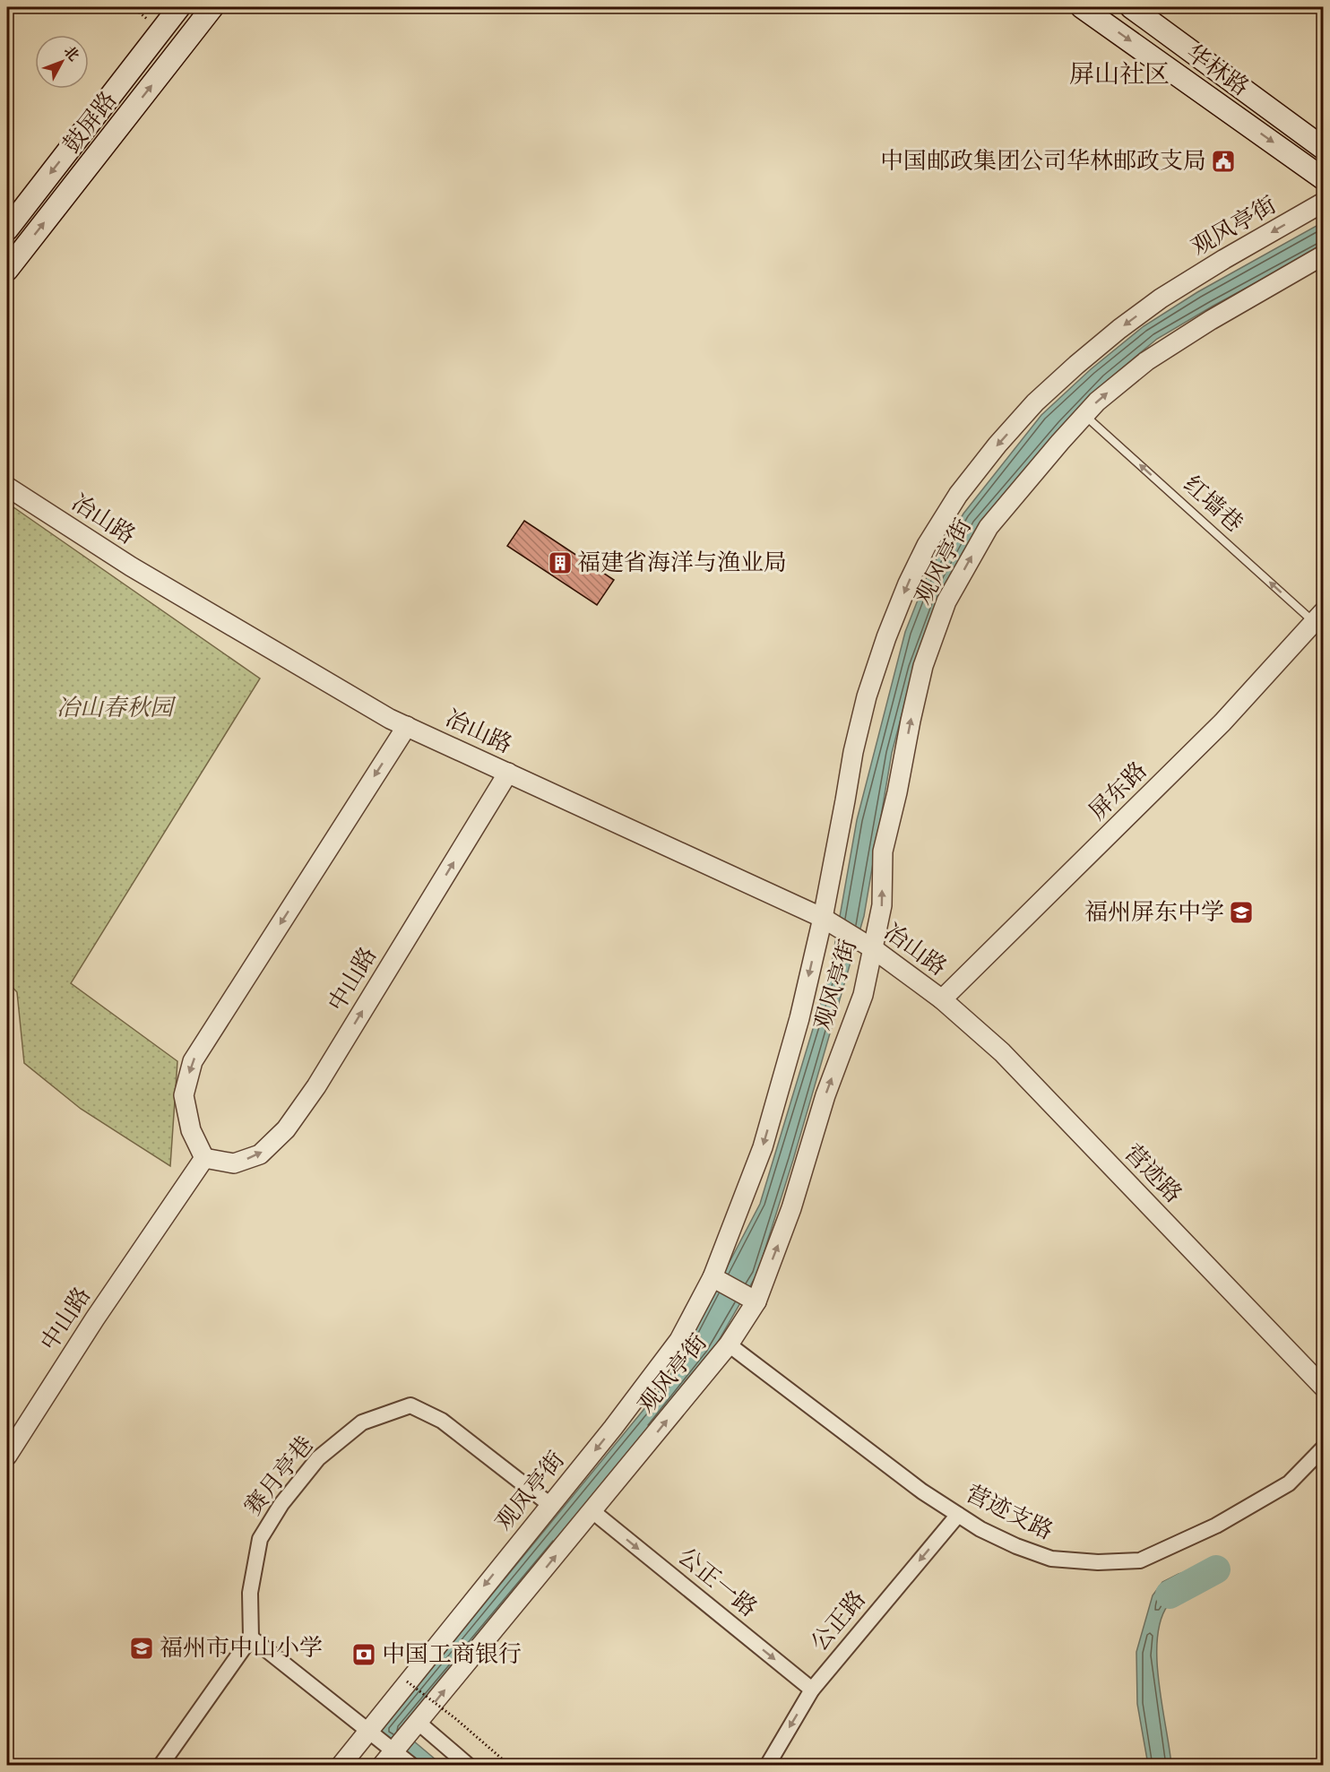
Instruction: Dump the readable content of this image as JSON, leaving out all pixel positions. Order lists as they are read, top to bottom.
{
  "streets": {
    "main road": ["华林路", "鼓屏路"],
    "street": [
      "观风亭街",
      "冶山路",
      "屏东路",
      "中山路",
      "营迹路",
      "赛月亭巷",
      "观凤亭街",
      "营迹支路",
      "公正一路",
      "公正路"
    ],
    "lane": ["红墙巷"]
  },
  "crossings": [
    ["观风亭街", "红墙巷"],
    ["观风亭街", "冶山路"],
    ["观风亭街", "观凤亭街"],
    ["观风亭街", "营迹支路"],
    ["观风亭街", "公正一路"],
    ["红墙巷", "屏东路"],
    ["冶山路", "屏东路"],
    ["冶山路", "中山路"],
    ["冶山路", "营迹路"],
    ["屏东路", "营迹路"],
    ["赛月亭巷", "观凤亭街"],
    ["营迹支路", "公正路"],
    ["公正一路", "公正路"]
  ],
  "one_way": [
    "红墙巷",
    "观凤亭街",
    "公正一路",
    "公正路"
  ],
  "districts": ["屏山社区"],
  "parks": ["冶山春秋园"],
  "places": {
    "public building": ["中国邮政集团公司华林邮政支局"],
    "building": ["福建省海洋与渔业局"],
    "school or university": ["福州屏东中学", "福州市中山小学"],
    "bank": ["中国工商银行"]
  },
  "north": "top right"
}
